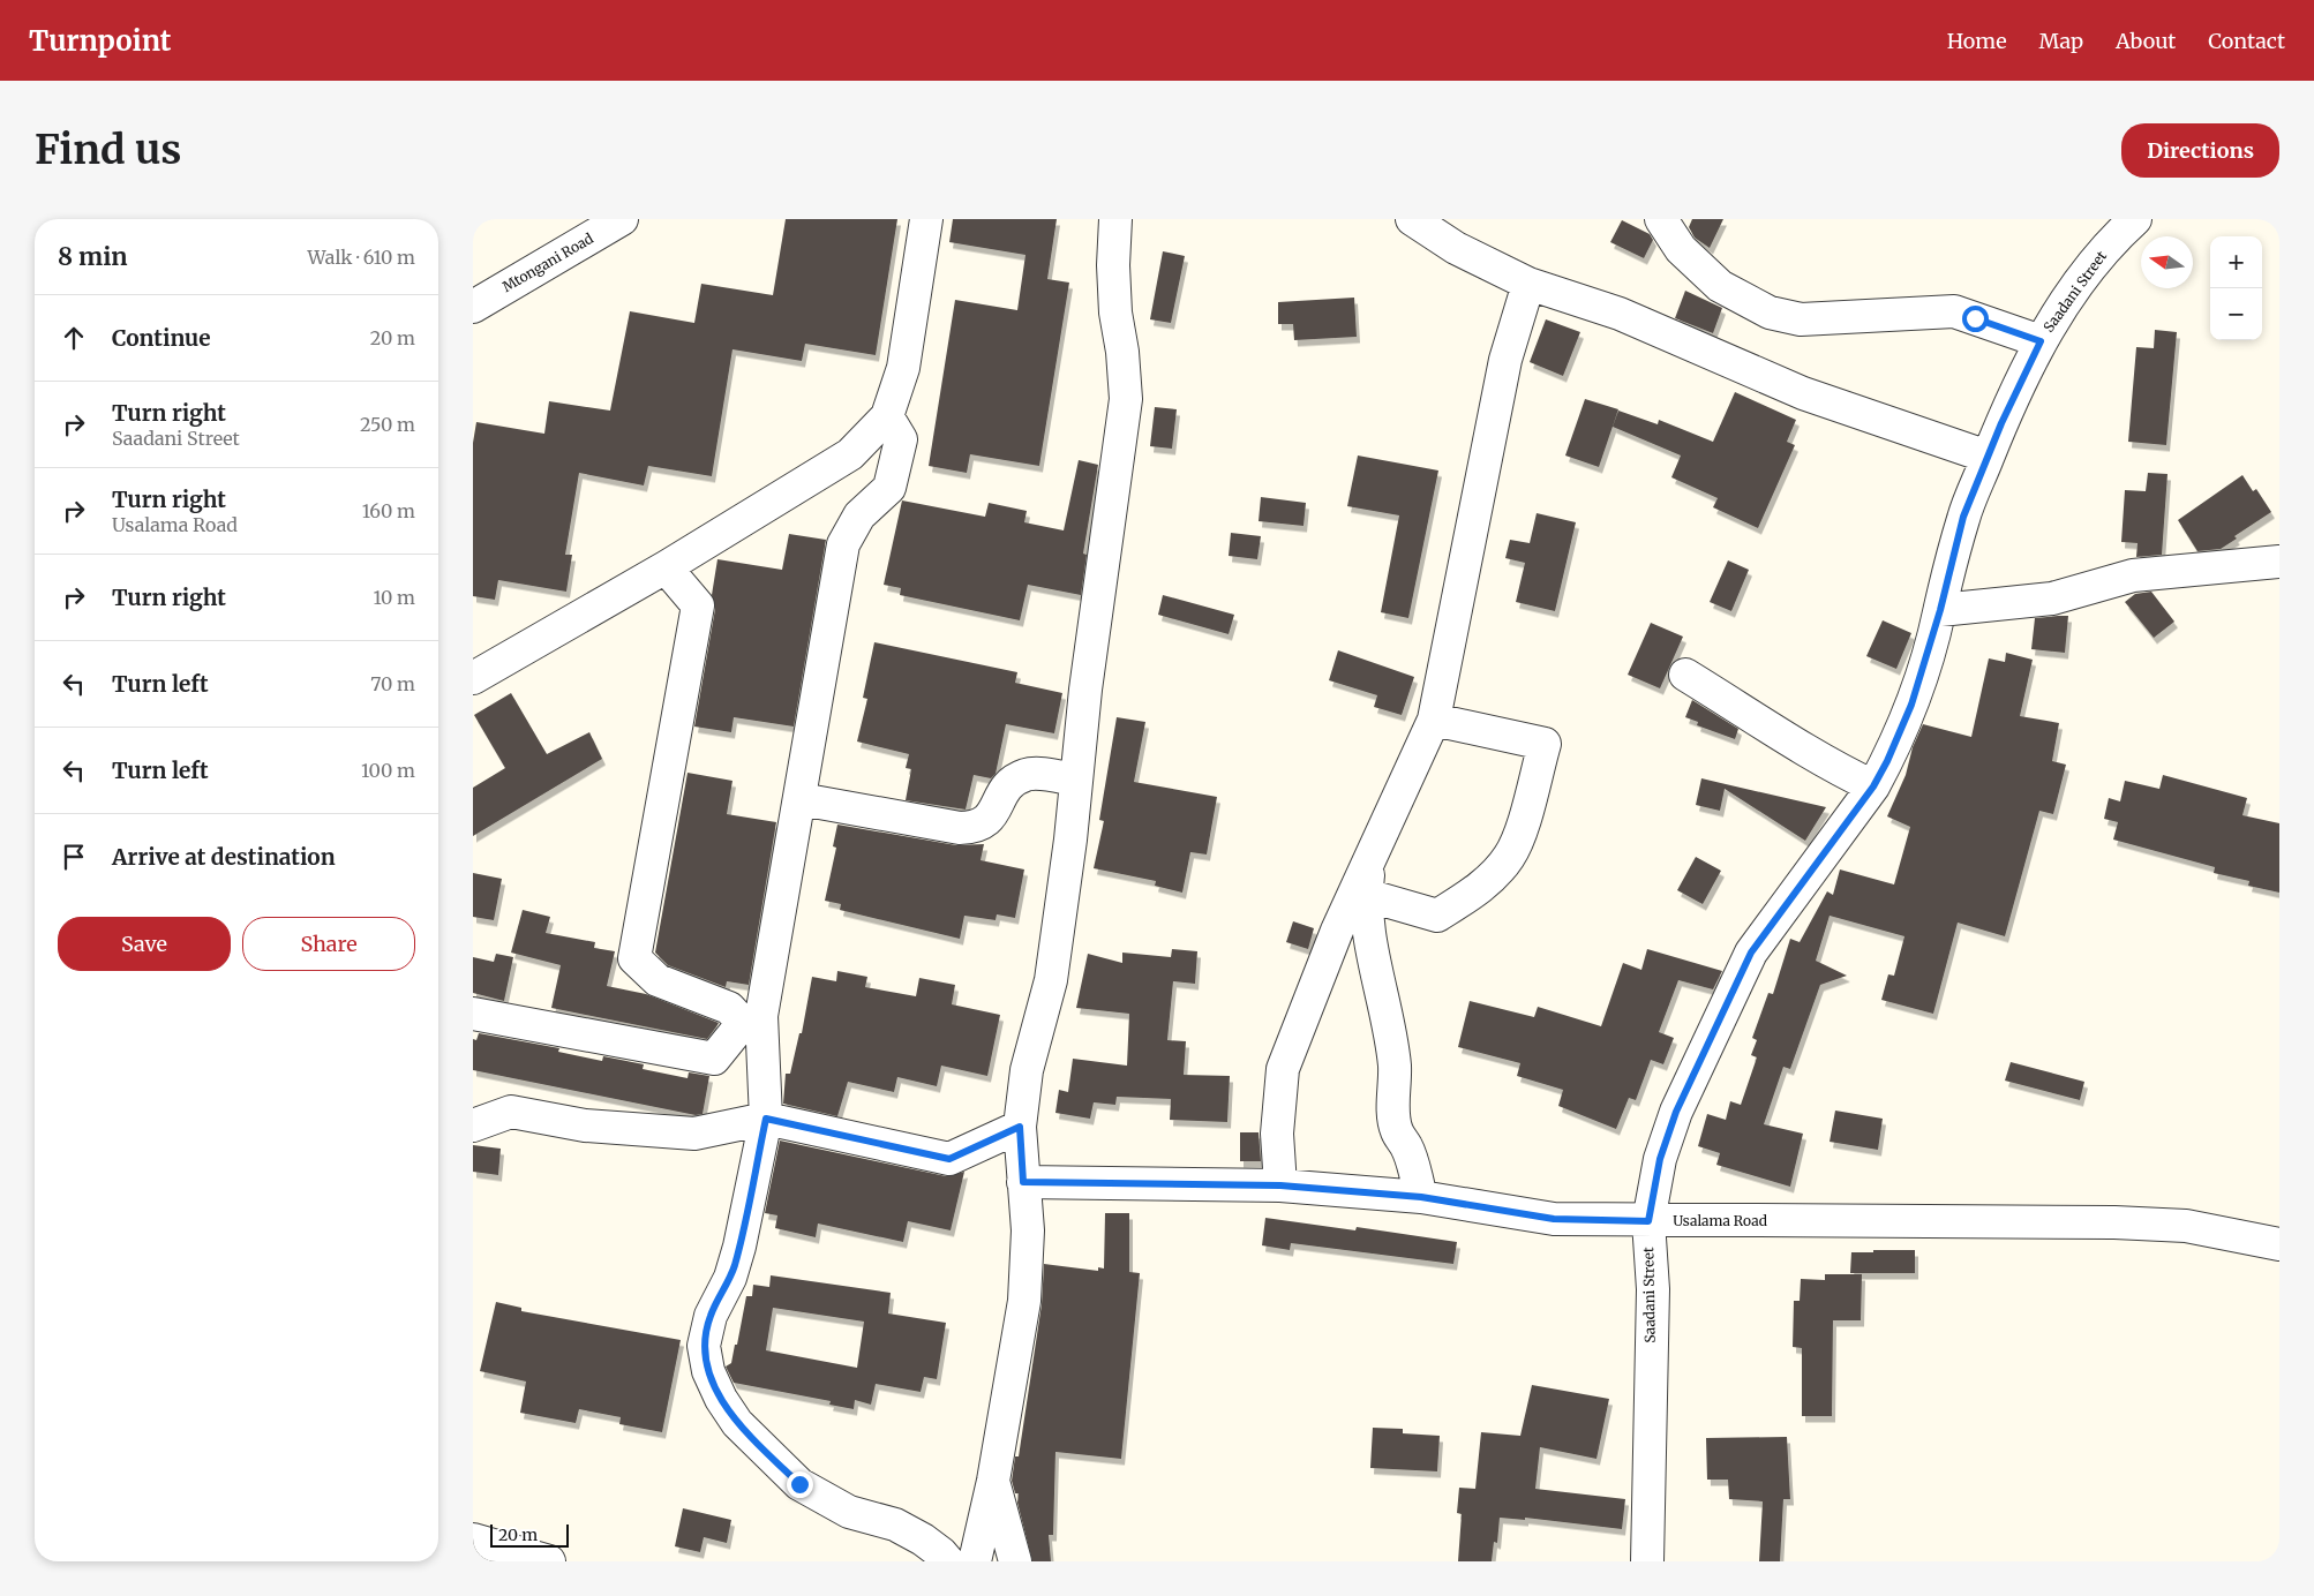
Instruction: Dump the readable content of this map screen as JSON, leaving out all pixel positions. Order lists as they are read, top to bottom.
{
  "streets": {
    "street": ["Mtongani Road", "Saadani Street", "Usalama Road"]
  },
  "crossings": [
    ["Saadani Street", "Usalama Road"]
  ],
  "scale_bar": "20 m",
  "north": "left",
  "page": {
    "header": "Turnpoint",
    "nav": [
      "Home",
      "Map",
      "About",
      "Contact"
    ],
    "buttons": [
      "Directions",
      ["Save", "Share"]
    ],
    "title": "Find us",
    "heading": ["8 min", "Walk · 610 m"],
    "map_buttons": ["+", "−"],
    "list": [
      ["Continue", "20 m"],
      ["Turn right", "Saadani Street", "250 m"],
      ["Turn right", "Usalama Road", "160 m"],
      ["Turn right", "10 m"],
      ["Turn left", "70 m"],
      ["Turn left", "100 m"],
      "Arrive at destination"
    ],
    "scale": "20 m"
  }
}
